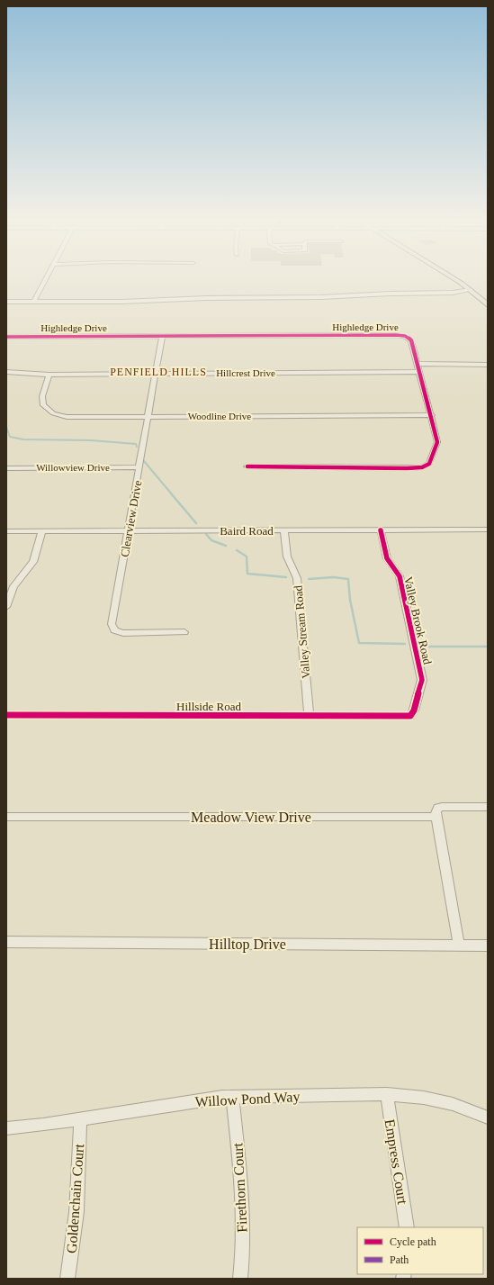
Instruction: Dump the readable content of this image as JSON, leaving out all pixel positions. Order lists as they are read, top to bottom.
{
  "streets": {
    "street": [
      "Highledge Drive",
      "Hillcrest Drive",
      "Woodline Drive",
      "Willowview Drive",
      "Clearview Drive",
      "Baird Road",
      "Valley Brook Road",
      "Valley Stream Road",
      "Hillside Road",
      "Meadow View Drive",
      "Hilltop Drive",
      "Willow Pond Way",
      "Empress Court",
      "Firethorn Court",
      "Goldenchain Court"
    ]
  },
  "crossings": [
    ["Highledge Drive", "Hillcrest Drive"],
    ["Highledge Drive", "Woodline Drive"],
    ["Highledge Drive", "Clearview Drive"],
    ["Hillcrest Drive", "Woodline Drive"],
    ["Hillcrest Drive", "Clearview Drive"],
    ["Woodline Drive", "Clearview Drive"],
    ["Willowview Drive", "Clearview Drive"],
    ["Clearview Drive", "Baird Road"],
    ["Baird Road", "Valley Brook Road"],
    ["Baird Road", "Valley Stream Road"],
    ["Valley Brook Road", "Hillside Road"],
    ["Valley Stream Road", "Hillside Road"],
    ["Willow Pond Way", "Empress Court"],
    ["Willow Pond Way", "Firethorn Court"],
    ["Willow Pond Way", "Goldenchain Court"]
  ],
  "districts": ["PENFIELD HILLS"],
  "legend": ["Cycle path", "Path"]
}
